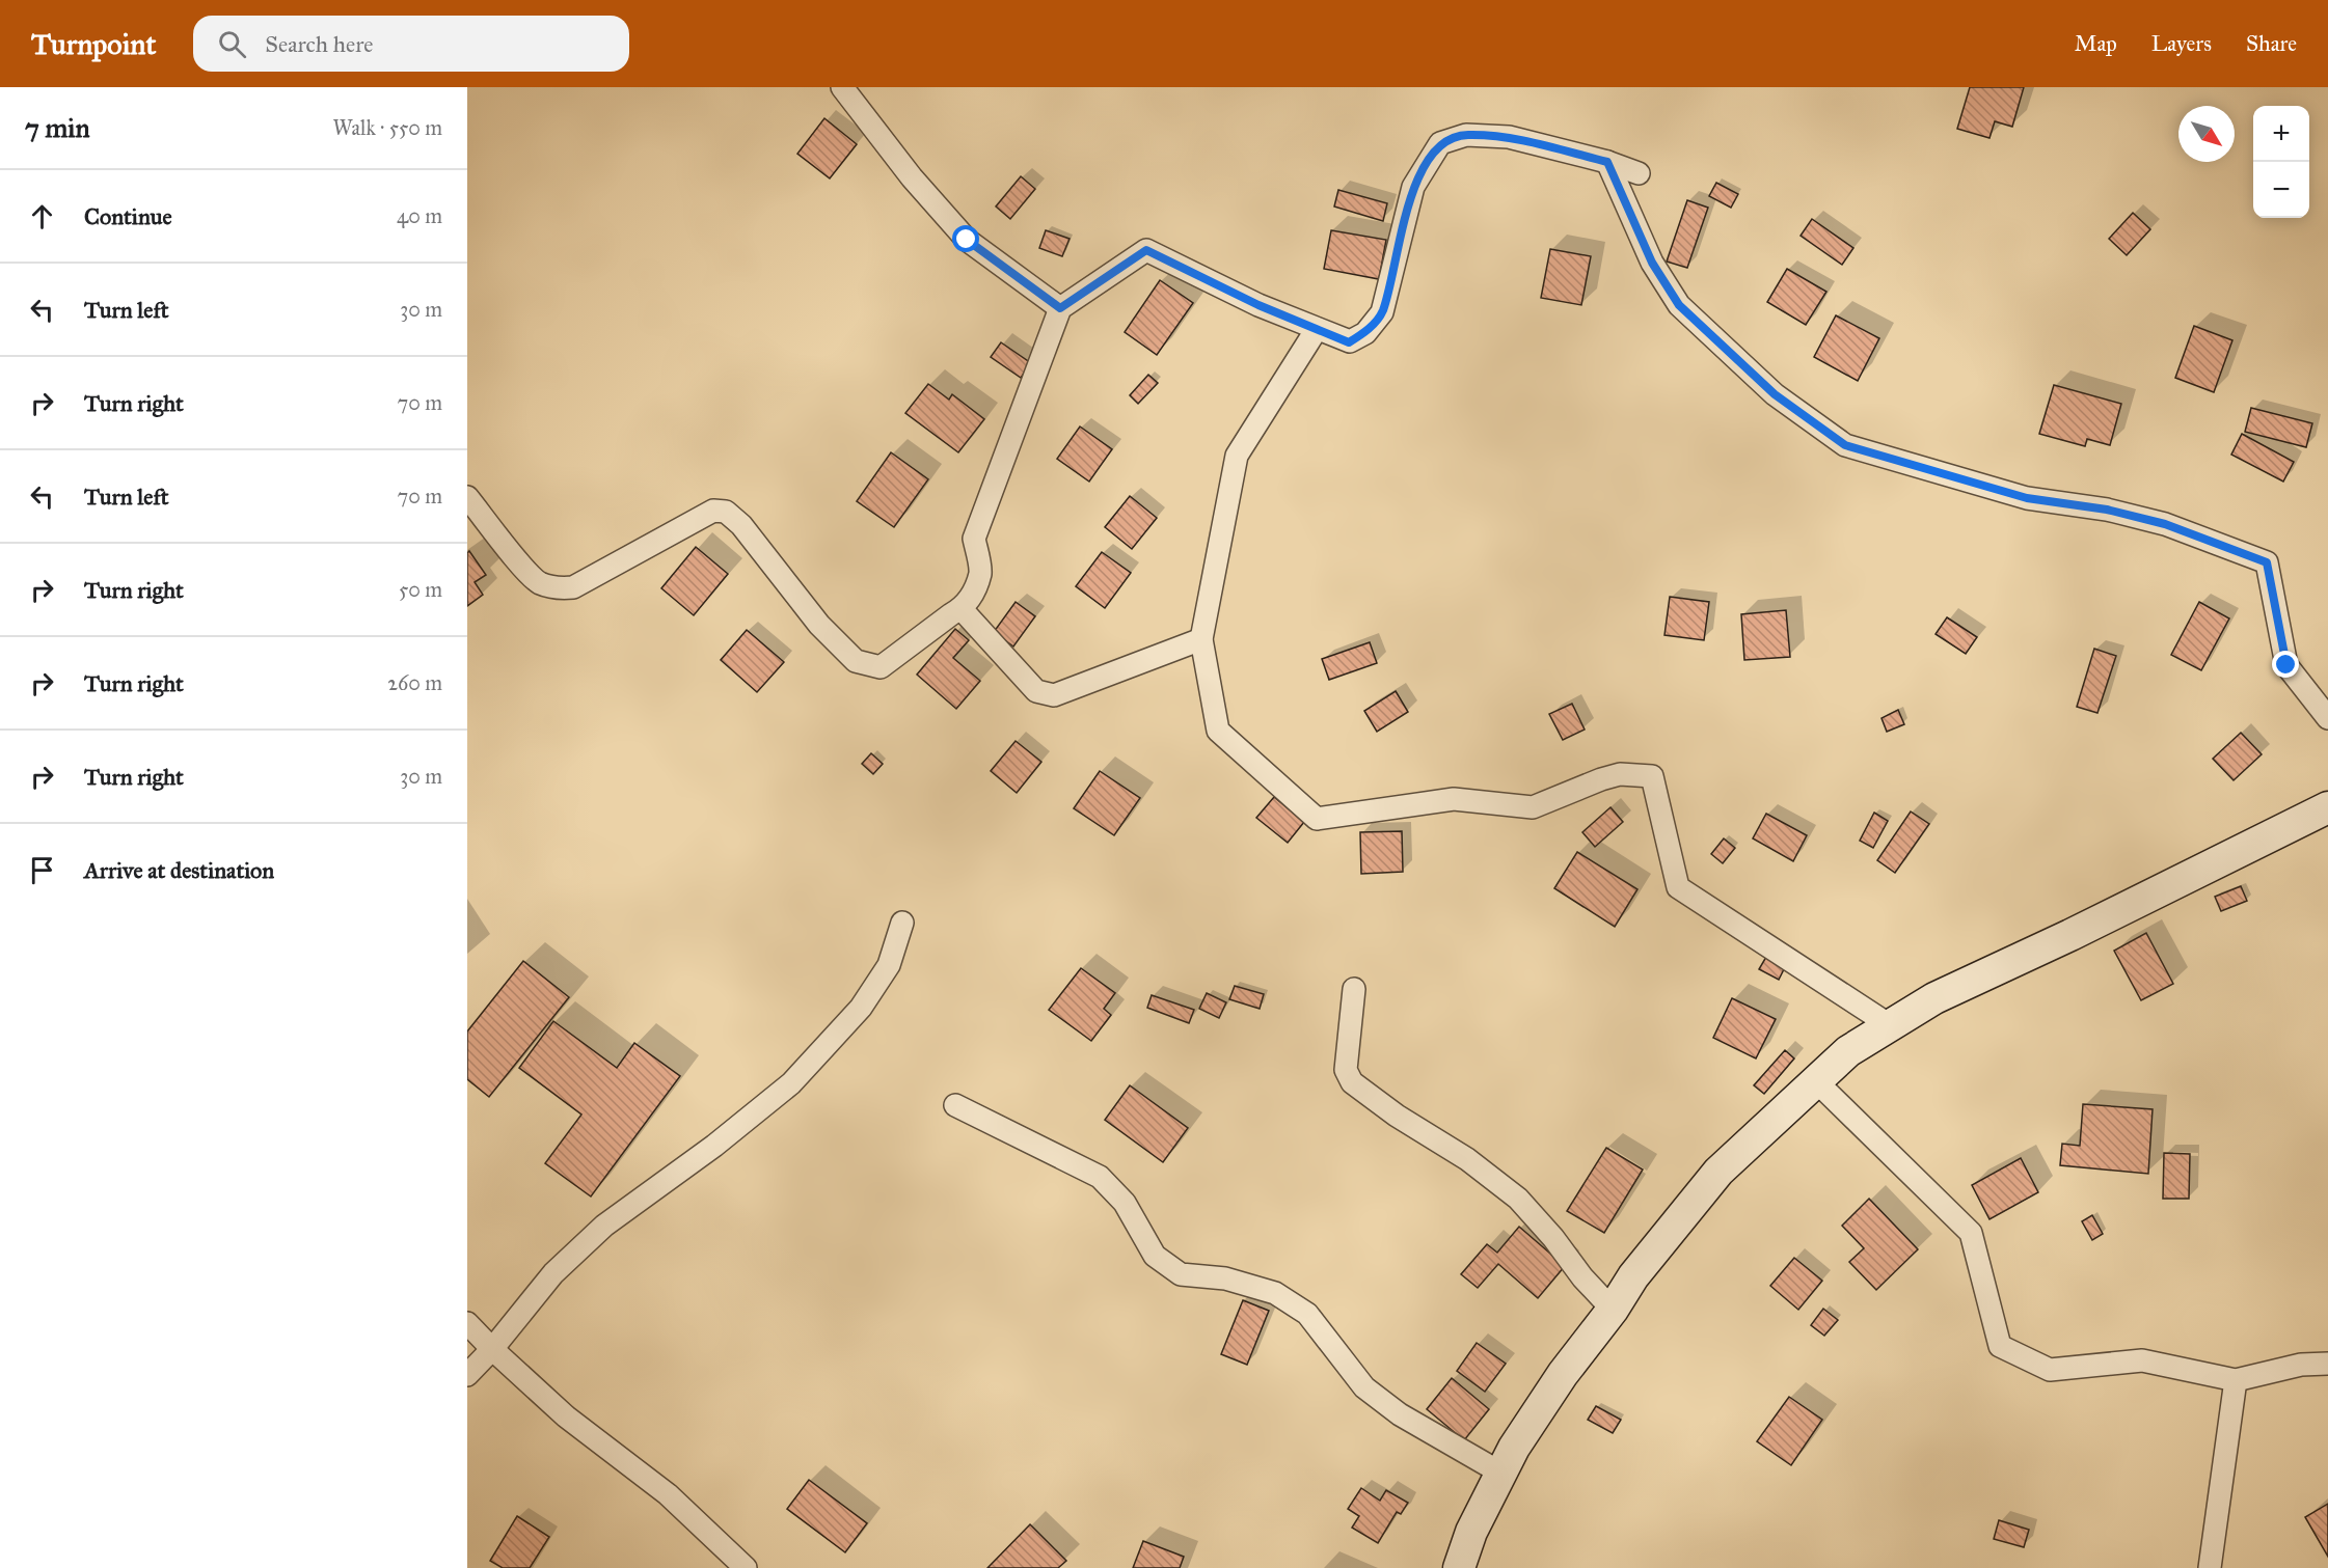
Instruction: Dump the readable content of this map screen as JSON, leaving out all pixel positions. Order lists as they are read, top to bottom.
{
  "north": "bottom right",
  "page": {
    "header": "Turnpoint",
    "search": "Search here",
    "nav": ["Map", "Layers", "Share"],
    "heading": ["7 min", "Walk · 550 m"],
    "map_buttons": ["+", "−"],
    "list": [
      ["Continue", "40 m"],
      ["Turn left", "30 m"],
      ["Turn right", "70 m"],
      ["Turn left", "70 m"],
      ["Turn right", "50 m"],
      ["Turn right", "260 m"],
      ["Turn right", "30 m"],
      "Arrive at destination"
    ]
  }
}
